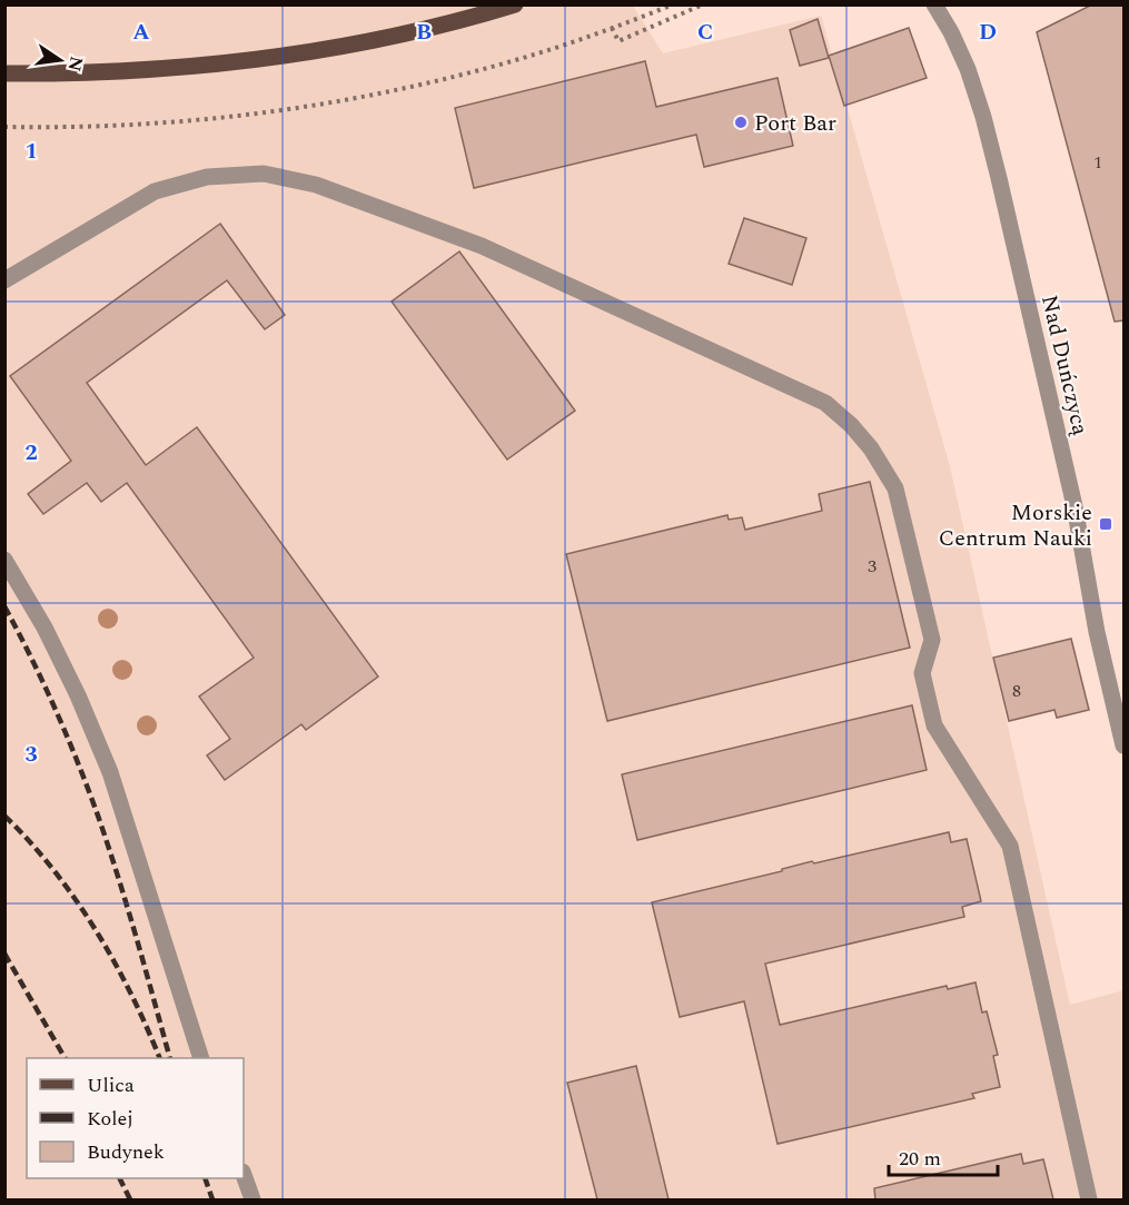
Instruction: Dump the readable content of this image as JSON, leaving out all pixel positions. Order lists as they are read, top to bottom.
{
  "streets": {
    "street": ["Nad Duńczycą"]
  },
  "places": {
    "other": ["Port Bar"],
    "transit": ["Morskie Centrum Nauki"]
  },
  "house_numbers": ["1", "3", "8"],
  "legend": ["Ulica", "Kolej", "Budynek"],
  "scale_bar": "20 m",
  "north": "right",
  "grid": {
    "columns": [
      "A",
      "B",
      "C",
      "D"
    ],
    "rows": ["1", "2", "3"]
  }
}
